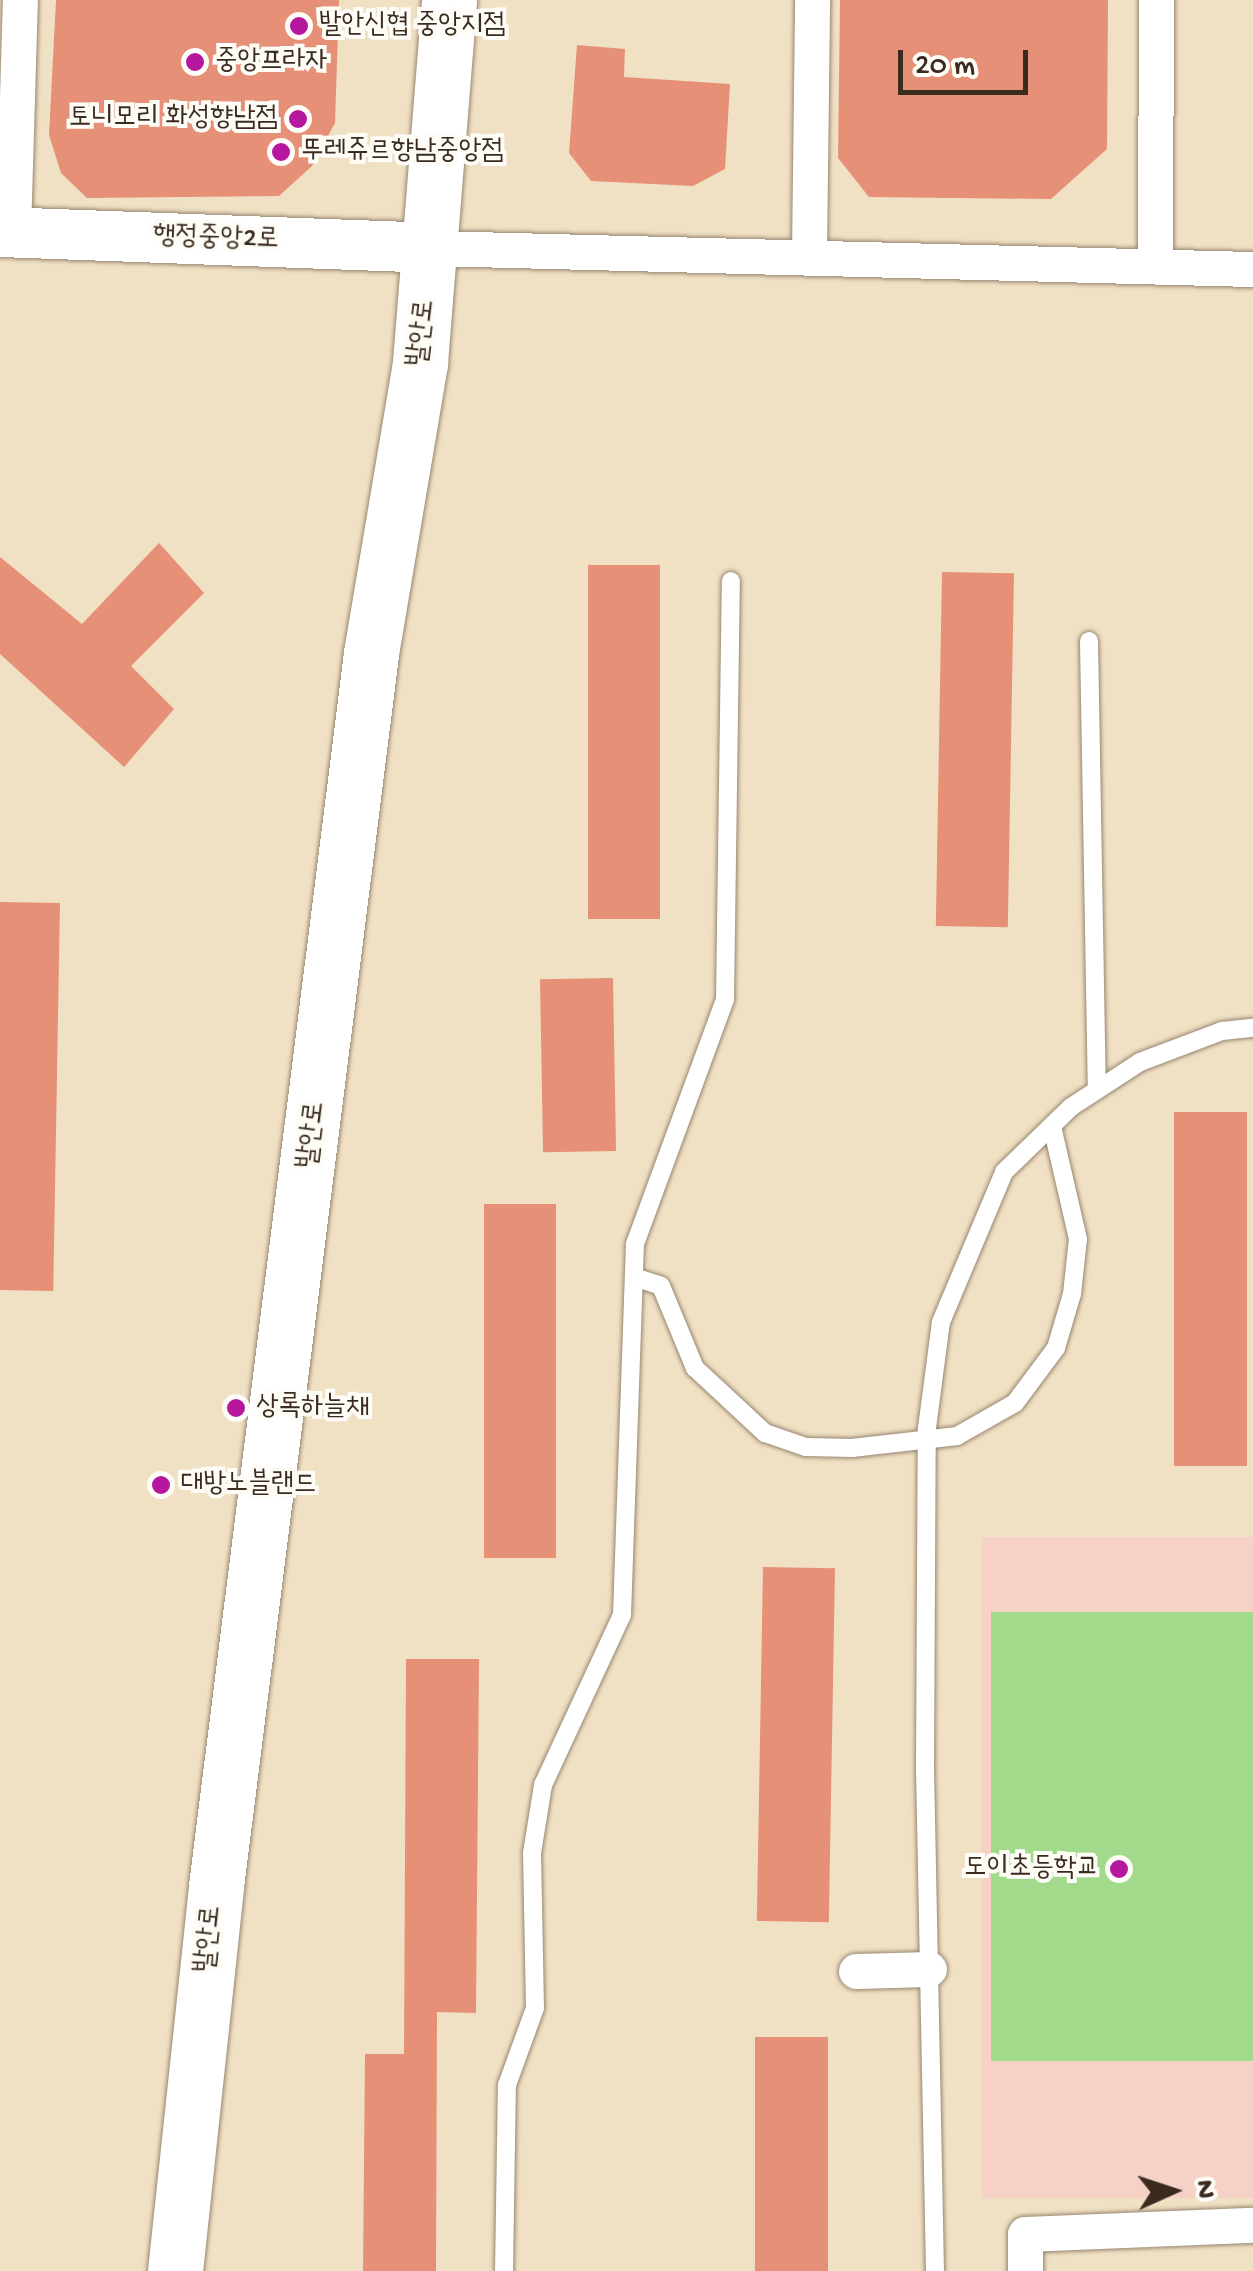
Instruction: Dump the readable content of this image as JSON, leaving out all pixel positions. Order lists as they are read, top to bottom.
{
  "streets": {
    "main road": ["발안로"],
    "street": ["행정중앙2로"]
  },
  "crossings": [
    ["행정중앙2로", "발안로"]
  ],
  "places": [
    "발안신협 중앙지점",
    "중앙프라자",
    "토니모리 화성향남점",
    "뚜레쥬르향남중앙점",
    "상록하늘채",
    "대방노블랜드",
    "도이초등학교"
  ],
  "scale_bar": "20 m",
  "north": "right"
}
